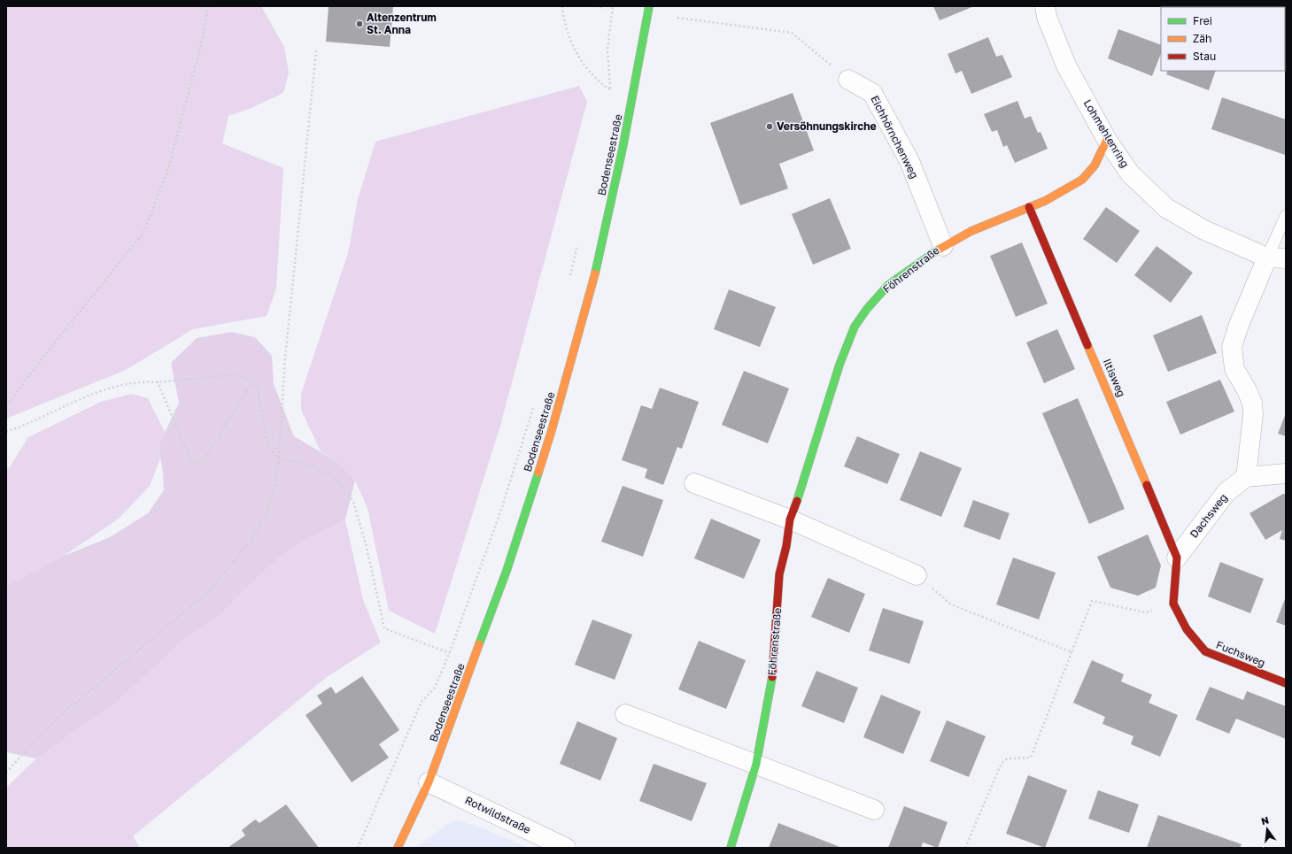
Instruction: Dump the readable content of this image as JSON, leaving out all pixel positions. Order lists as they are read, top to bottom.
{
  "streets": {
    "street": [
      "Lohmehlenring",
      "Eichhörnchenweg",
      "Bodenseestraße",
      "Föhrenstraße",
      "Iltisweg",
      "Dachsweg",
      "Fuchsweg",
      "Rotwildstraße"
    ]
  },
  "crossings": [
    ["Lohmehlenring", "Föhrenstraße"],
    ["Eichhörnchenweg", "Föhrenstraße"],
    ["Bodenseestraße", "Rotwildstraße"],
    ["Föhrenstraße", "Iltisweg"],
    ["Iltisweg", "Dachsweg"]
  ],
  "places": ["Altenzentrum St. Anna", "Versöhnungskirche"],
  "legend": ["Frei", "Zäh", "Stau"],
  "north": "top"
}
